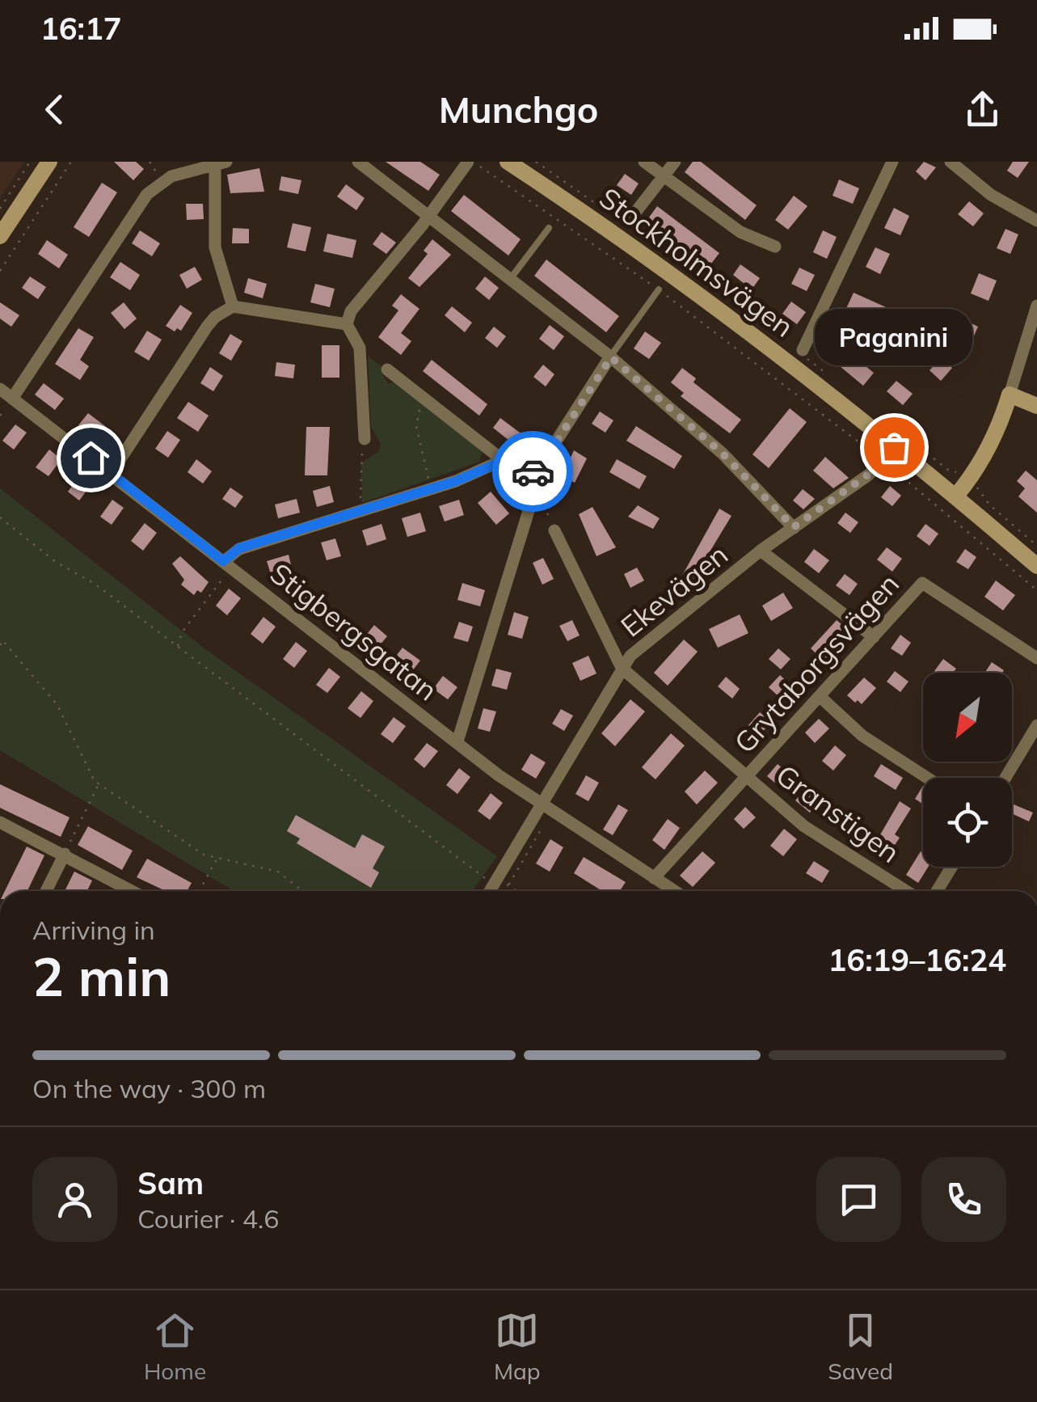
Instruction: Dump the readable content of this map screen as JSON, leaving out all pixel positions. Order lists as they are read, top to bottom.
{
  "streets": {
    "main road": ["Stockholmsvägen"],
    "street": [
      "Ekevägen",
      "Stigbergsgatan",
      "Grytaborgsvägen",
      "Granstigen"
    ]
  },
  "crossings": [
    ["Stockholmsvägen", "Ekevägen"],
    ["Ekevägen", "Stigbergsgatan"],
    ["Ekevägen", "Granstigen"],
    ["Stigbergsgatan", "Grytaborgsvägen"],
    ["Grytaborgsvägen", "Granstigen"]
  ],
  "places": ["Paganini"],
  "north": "bottom left",
  "page": {
    "status": "16:17",
    "header": "Munchgo",
    "bubble": "Paganini",
    "heading": ["2 min", "Arriving in", "16:19–16:24"],
    "panel": ["Sam", "Courier · 4.6"],
    "bar": "On the way · 300 m",
    "tabs": ["Home", "Map", "Saved"]
  }
}
